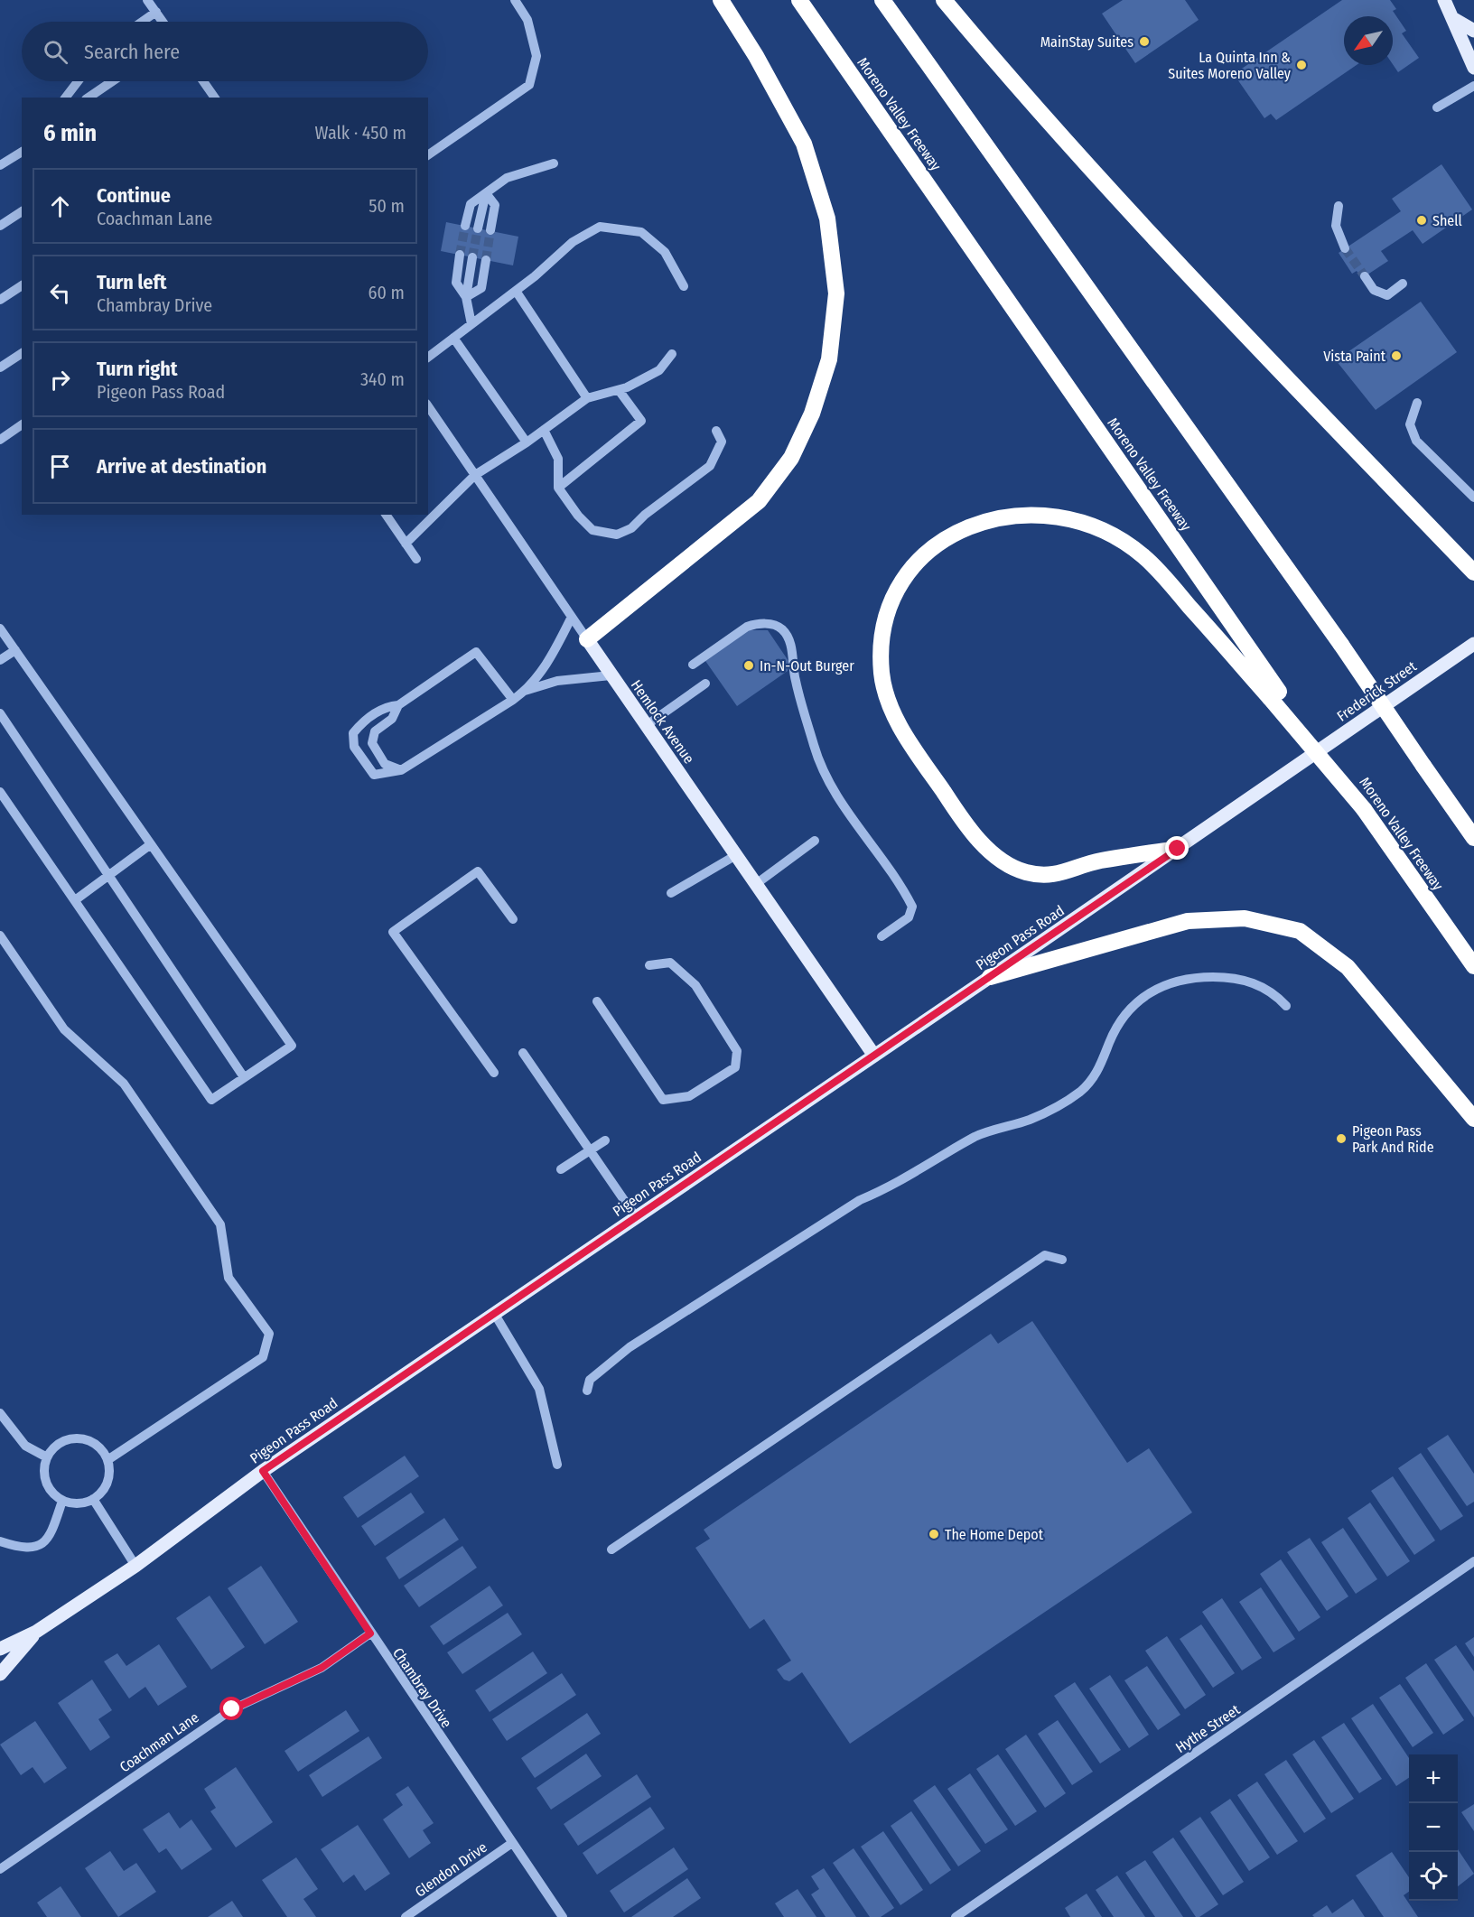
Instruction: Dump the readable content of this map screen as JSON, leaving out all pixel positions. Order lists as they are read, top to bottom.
{
  "streets": {
    "highway": ["Moreno Valley Freeway"],
    "main road": ["Frederick Street", "Hemlock Avenue", "Pigeon Pass Road"],
    "street": [
      "Chambray Drive",
      "Hythe Street",
      "Coachman Lane",
      "Glendon Drive"
    ]
  },
  "crossings": [
    ["Frederick Street", "Pigeon Pass Road"],
    ["Hemlock Avenue", "Pigeon Pass Road"],
    ["Pigeon Pass Road", "Chambray Drive"],
    ["Chambray Drive", "Coachman Lane"],
    ["Chambray Drive", "Glendon Drive"]
  ],
  "places": [
    "MainStay Suites",
    "La Quinta Inn & Suites Moreno Valley",
    "Shell",
    "Vista Paint",
    "In-N-Out Burger",
    "Pigeon Pass Park And Ride",
    "The Home Depot"
  ],
  "north": "bottom left",
  "page": {
    "search": "Search here",
    "heading": ["6 min", "Walk · 450 m"],
    "list": [
      ["Continue", "Coachman Lane", "50 m"],
      ["Turn left", "Chambray Drive", "60 m"],
      ["Turn right", "Pigeon Pass Road", "340 m"],
      "Arrive at destination"
    ],
    "map_buttons": ["+", "−"]
  }
}
